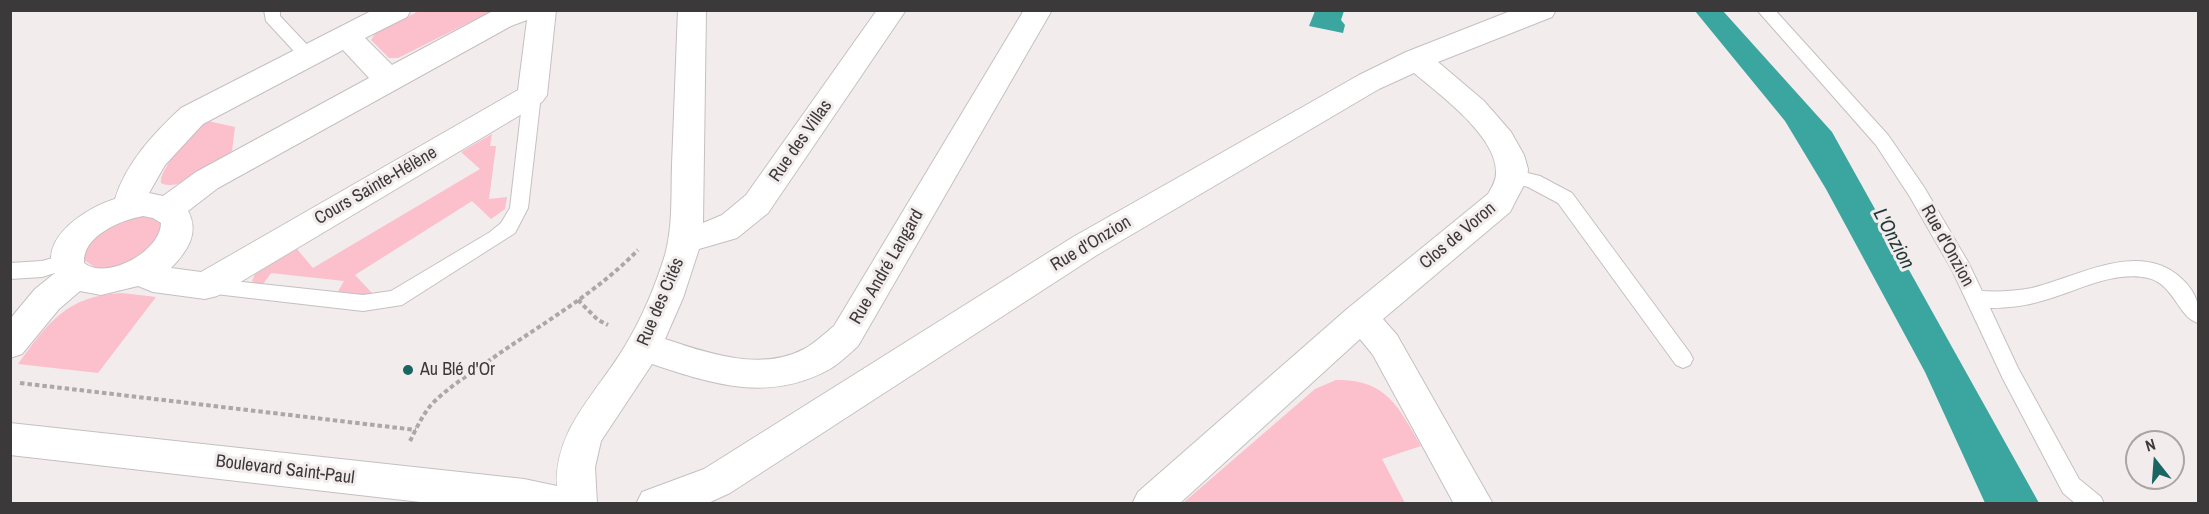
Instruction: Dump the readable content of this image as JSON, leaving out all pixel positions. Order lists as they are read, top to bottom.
{
  "streets": {
    "street": [
      "Rue des Villas",
      "Cours Sainte-Hélène",
      "Clos de Voron",
      "Rue d'Onzion",
      "Rue André Langard",
      "Rue des Cités",
      "Boulevard Saint-Paul"
    ]
  },
  "crossings": [
    ["Rue des Villas", "Rue des Cités"],
    ["Rue André Langard", "Rue des Cités"]
  ],
  "water": ["L'Onzion"],
  "places": ["Au Blé d'Or"],
  "north": "top"
}
